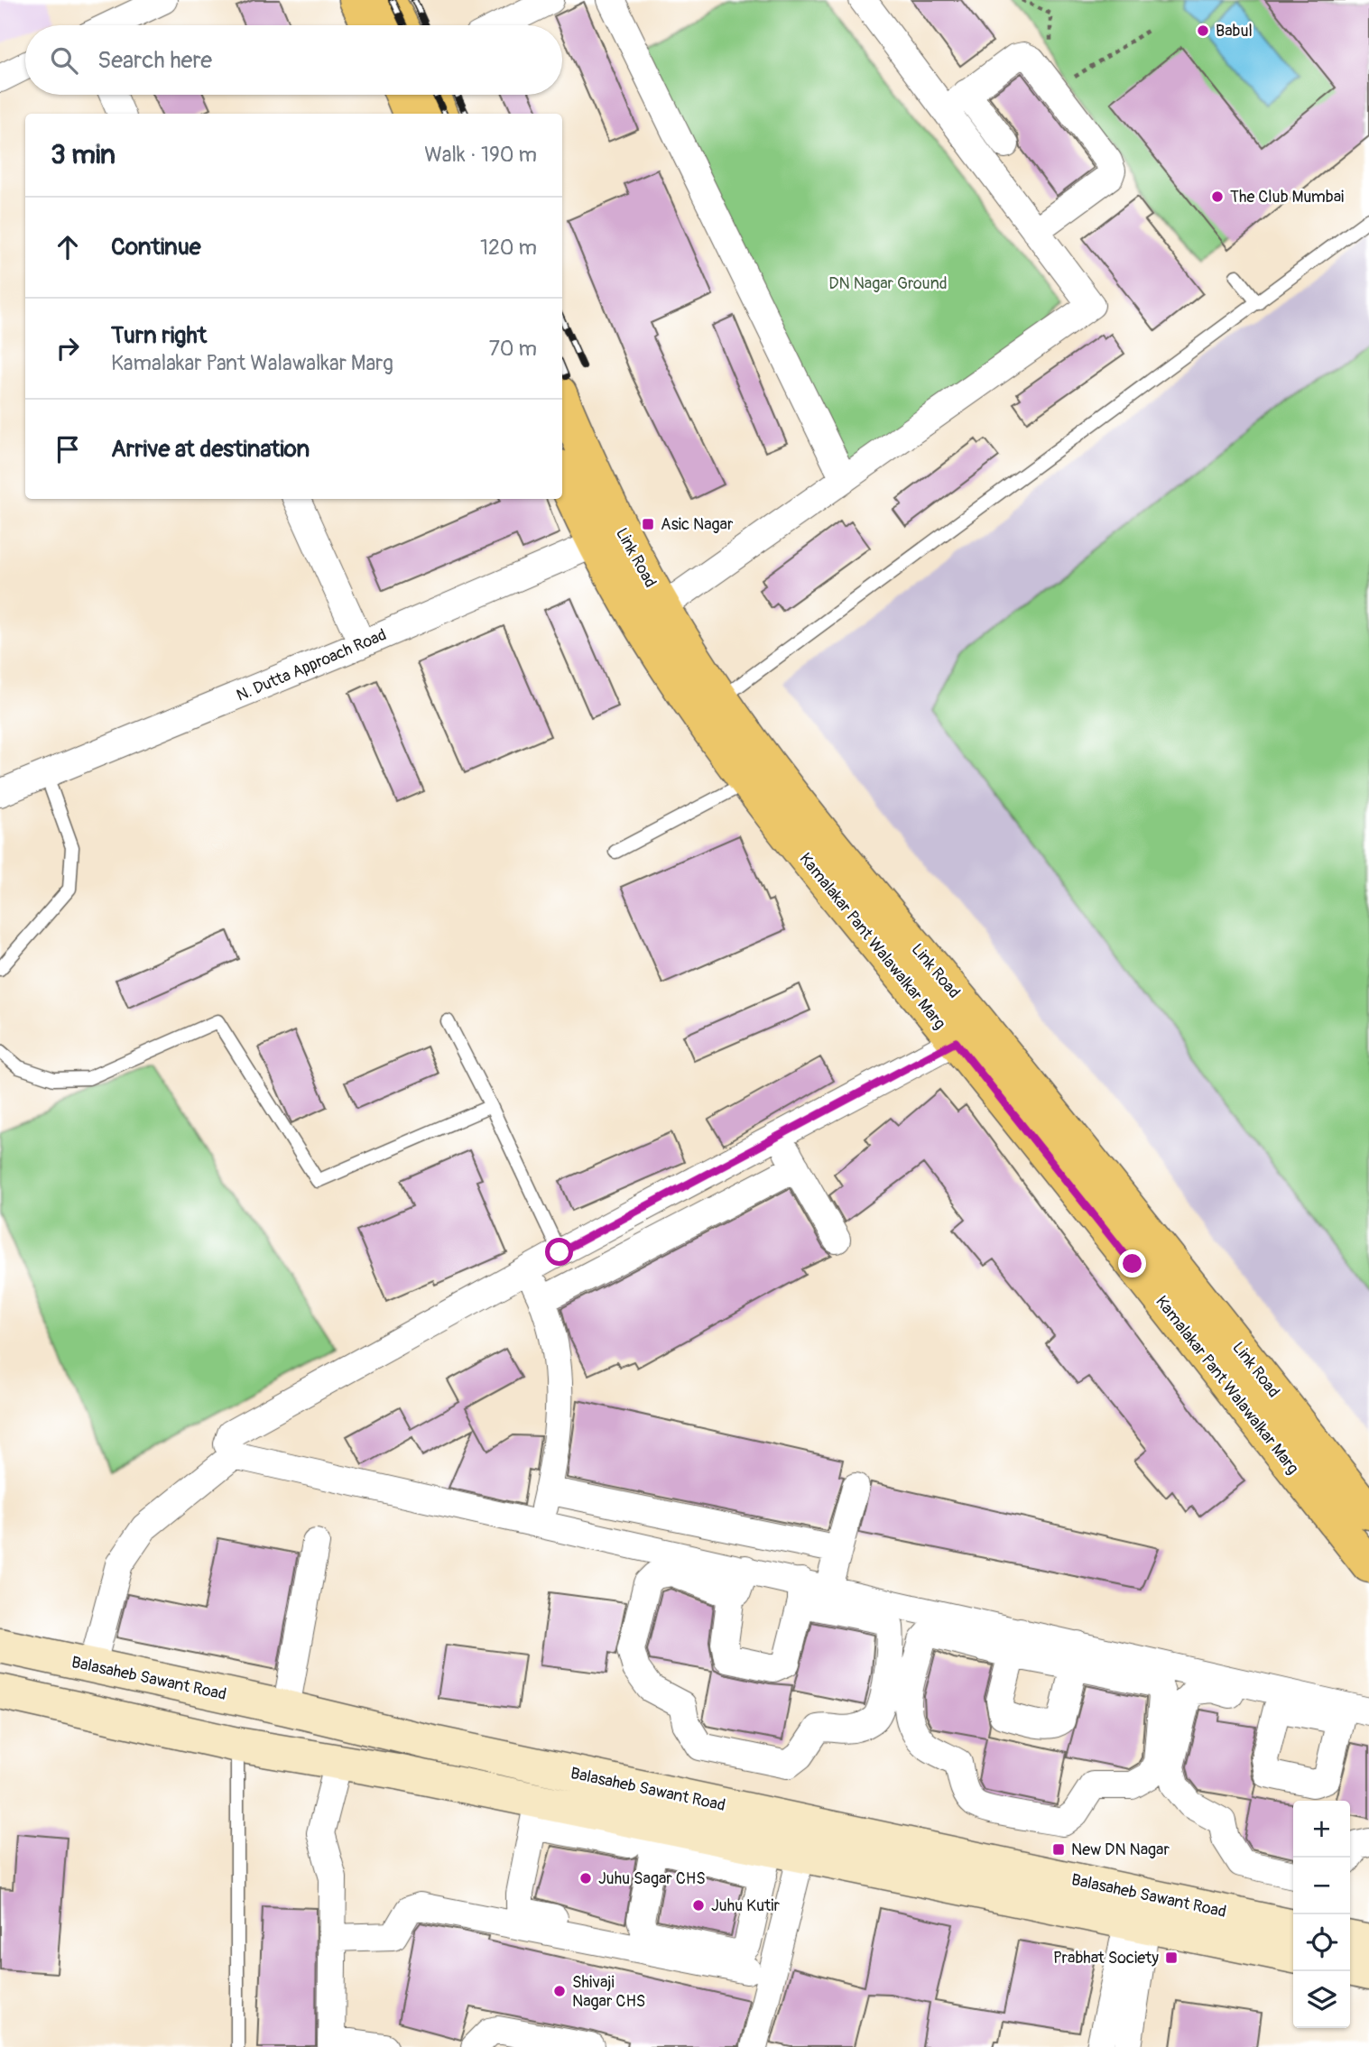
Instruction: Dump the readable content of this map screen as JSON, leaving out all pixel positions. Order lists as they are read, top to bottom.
{
  "streets": {
    "main road": ["Link Road", "Kamalakar Pant Walawalkar Marg", "Balasaheb Sawant Road"],
    "street": ["N. Dutta Approach Road"]
  },
  "crossings": [
    ["Link Road", "N. Dutta Approach Road"],
    ["Link Road", "Kamalakar Pant Walawalkar Marg"],
    ["N. Dutta Approach Road", "Kamalakar Pant Walawalkar Marg"]
  ],
  "parks": ["DN Nagar Ground"],
  "places": {
    "other": [
      "Babul",
      "The Club Mumbai",
      "Juhu Sagar CHS",
      "Juhu Kutir",
      "Shivaji Nagar CHS"
    ],
    "transit": ["Asic Nagar", "New DN Nagar", "Prabhat Society"]
  },
  "page": {
    "search": "Search here",
    "heading": ["3 min", "Walk · 190 m"],
    "list": [
      ["Continue", "120 m"],
      ["Turn right", "Kamalakar Pant Walawalkar Marg", "70 m"],
      "Arrive at destination"
    ],
    "map_buttons": ["+", "−"]
  }
}
